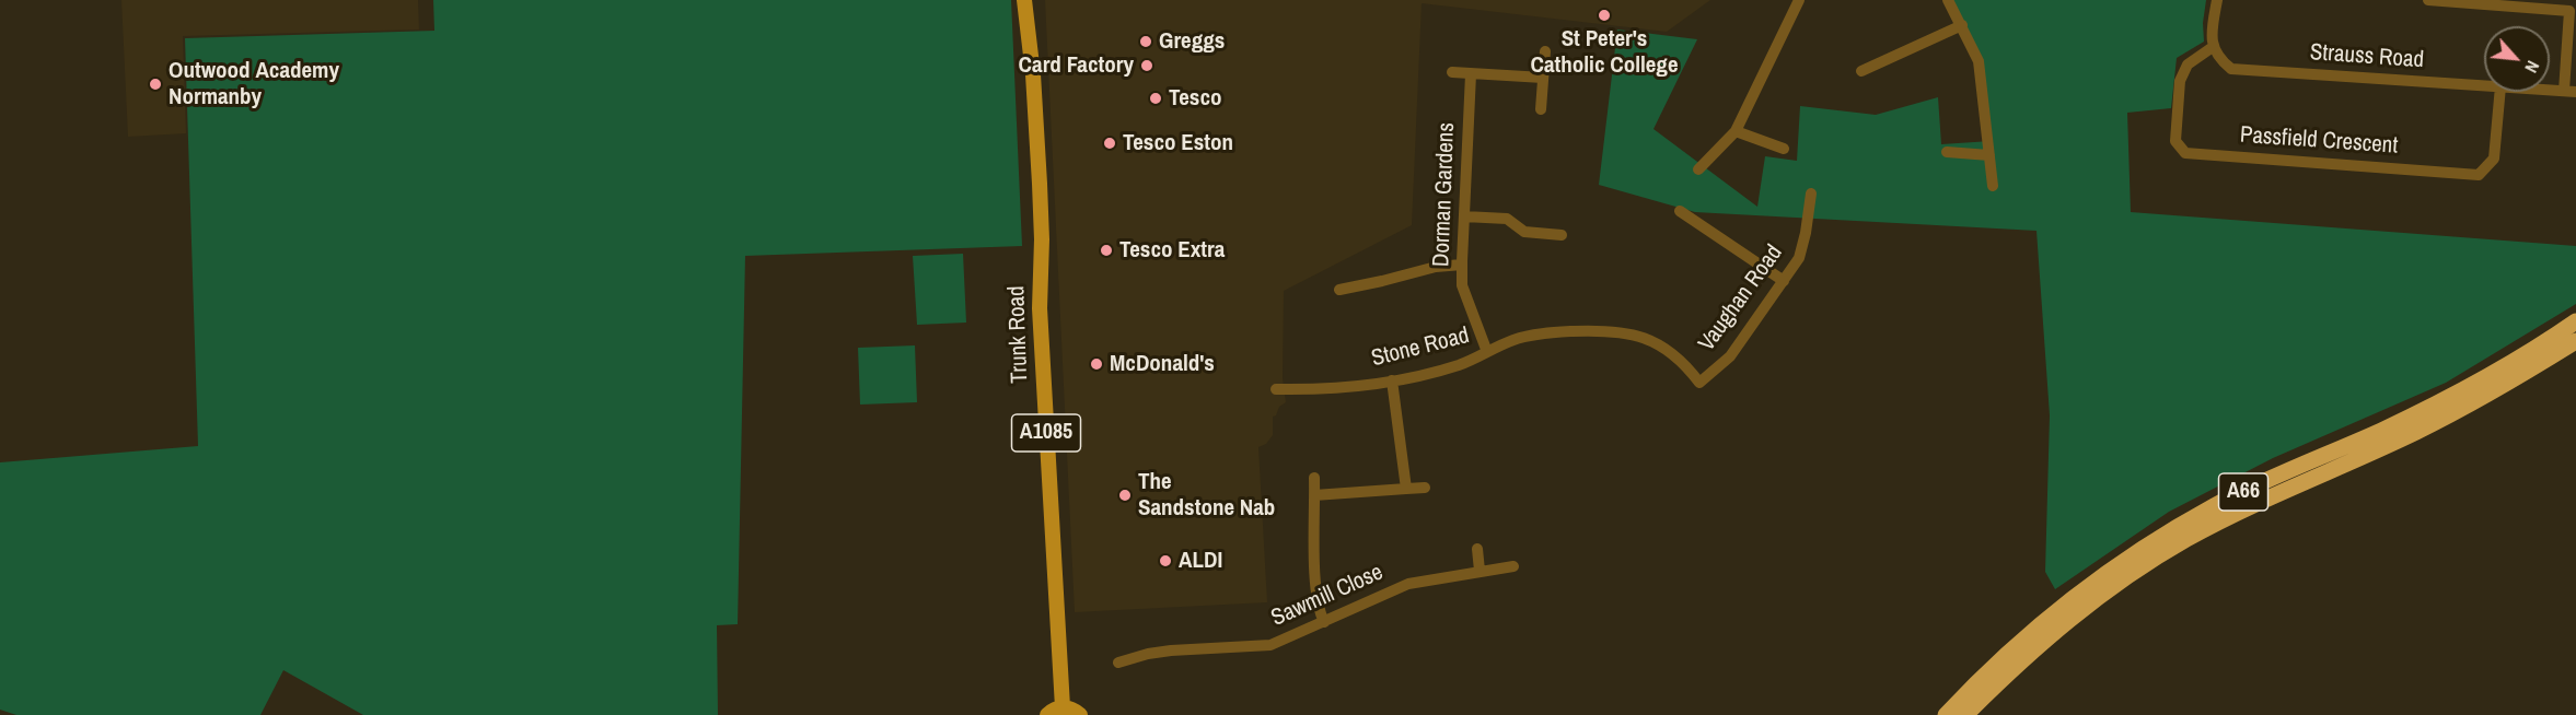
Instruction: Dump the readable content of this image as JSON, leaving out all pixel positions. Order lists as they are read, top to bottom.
{
  "streets": {
    "highway": ["A66"],
    "main road": ["Trunk Road", "A1085"],
    "street": [
      "Strauss Road",
      "Passfield Crescent",
      "Dorman Gardens",
      "Vaughan Road",
      "Stone Road",
      "Sawmill Close"
    ]
  },
  "crossings": [
    ["Strauss Road", "Passfield Crescent"],
    ["Dorman Gardens", "Stone Road"],
    ["Vaughan Road", "Stone Road"],
    ["Trunk Road", "A1085"]
  ],
  "places": [
    "St Peter's Catholic College",
    "Greggs",
    "Card Factory",
    "Outwood Academy Normanby",
    "Tesco",
    "Tesco Eston",
    "Tesco Extra",
    "McDonald's",
    "The Sandstone Nab",
    "ALDI"
  ],
  "north": "bottom right"
}
